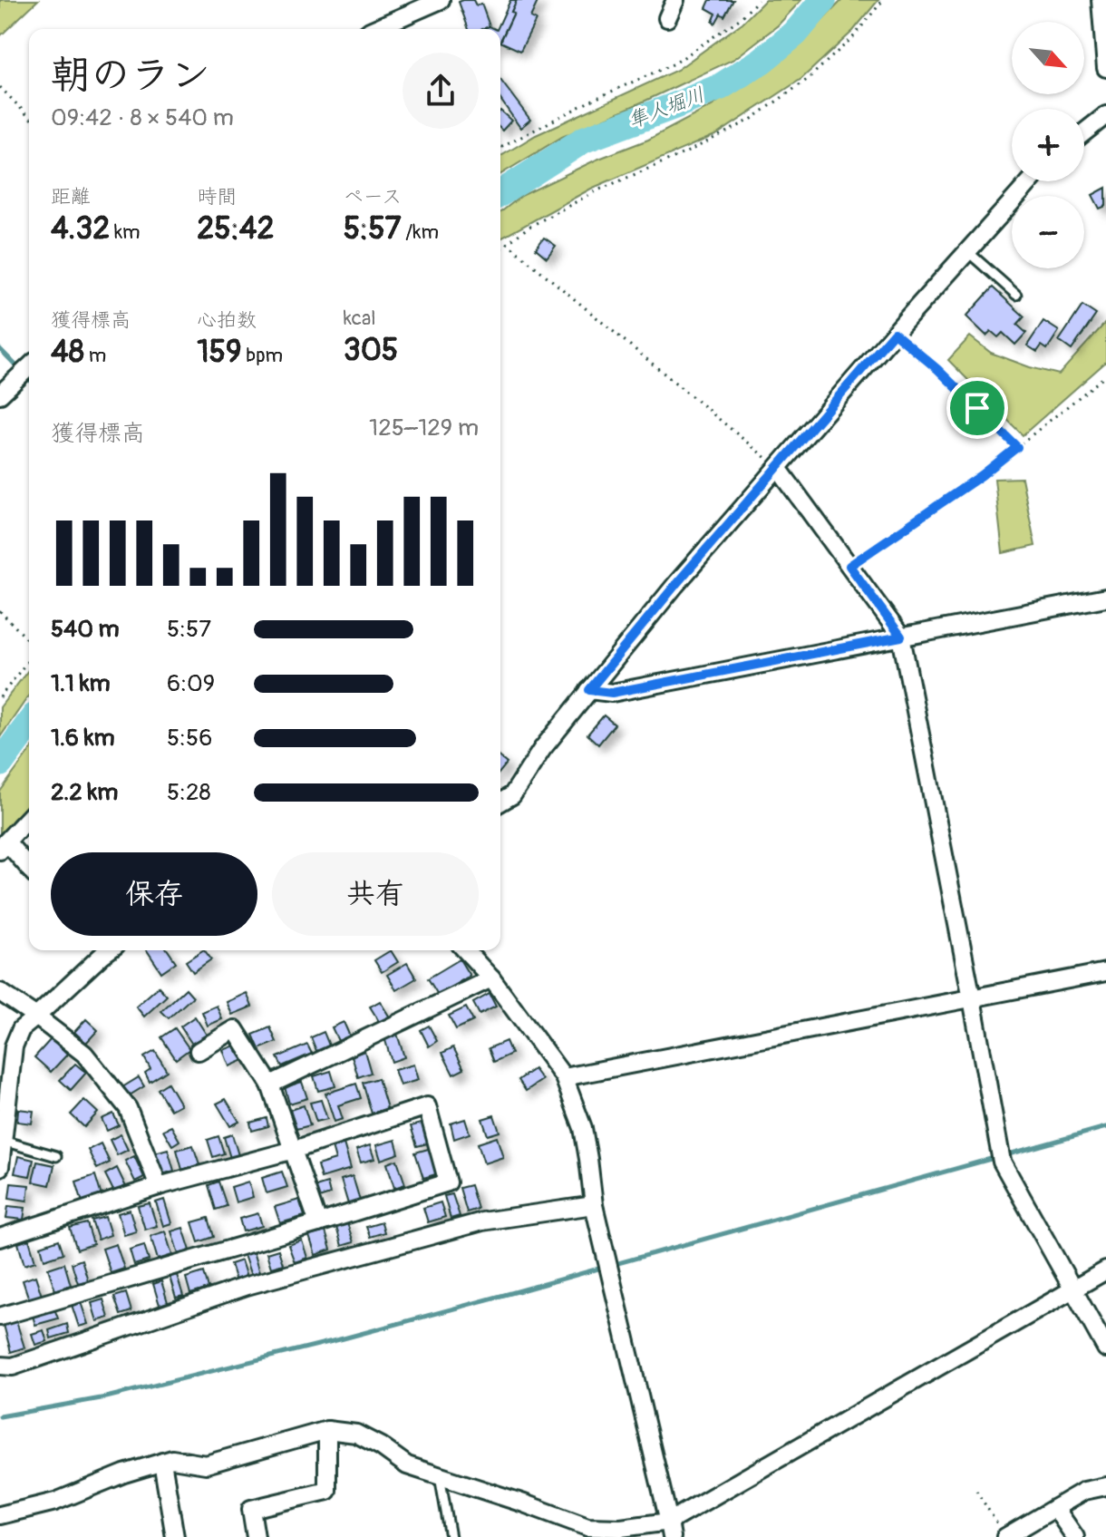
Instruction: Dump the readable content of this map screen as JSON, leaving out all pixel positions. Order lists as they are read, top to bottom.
{
  "water": ["隼人堀川"],
  "north": "bottom right",
  "page": {
    "map_buttons": ["+", "−"],
    "heading": ["朝のラン", "09:42 · 8 × 540 m"],
    "stats": [
      ["距離", "4.32 km"],
      ["時間", "25:42"],
      ["ペース", "5:57 /km"],
      ["獲得標高", "48 m"],
      ["心拍数", "159 bpm"],
      ["kcal", "305"]
    ],
    "chart": ["獲得標高", "125–129 m"],
    "list": [
      {
        "name": "540 m",
        "note": "5:57"
      },
      {
        "name": "1.1 km",
        "note": "6:09"
      },
      {
        "name": "1.6 km",
        "note": "5:56"
      },
      {
        "name": "2.2 km",
        "note": "5:28"
      }
    ],
    "buttons": ["保存", "共有"]
  }
}
